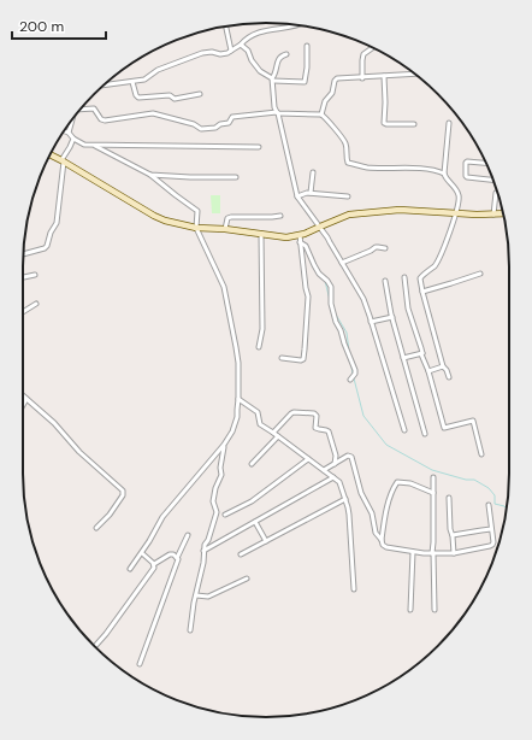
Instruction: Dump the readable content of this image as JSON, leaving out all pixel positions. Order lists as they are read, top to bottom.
{
  "scale_bar": "200 m"
}
